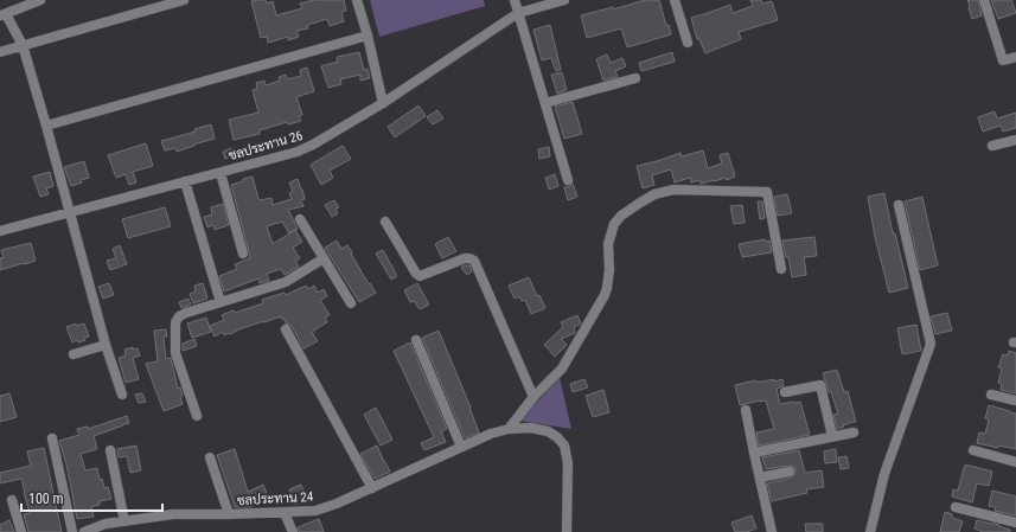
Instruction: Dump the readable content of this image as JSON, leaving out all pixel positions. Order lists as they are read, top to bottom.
{
  "streets": {
    "street": ["ชลประทาน 26", "ชลประทาน 24"]
  },
  "scale_bar": "100 m"
}
